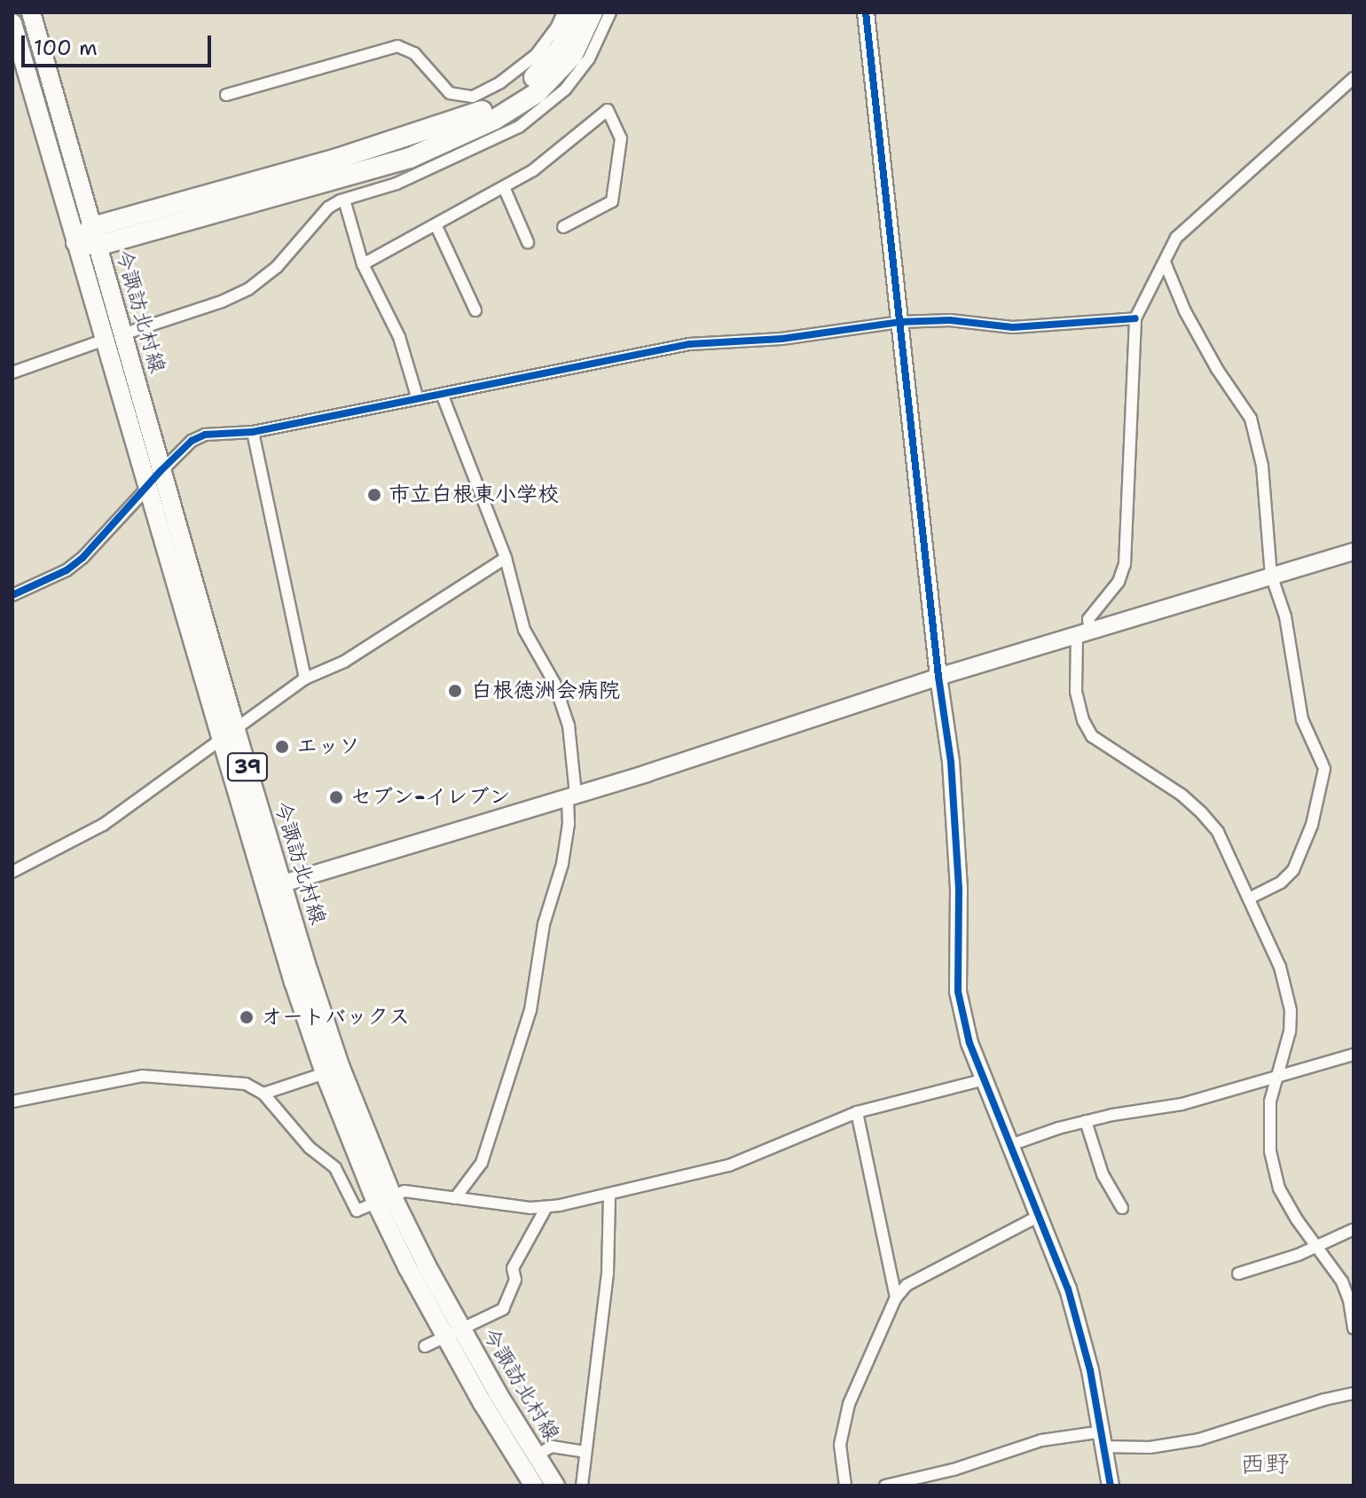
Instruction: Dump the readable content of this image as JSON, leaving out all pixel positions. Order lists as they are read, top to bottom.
{
  "streets": {
    "main road": ["今諏訪北村線", "39"]
  },
  "districts": ["西野"],
  "places": [
    "市立白根東小学校",
    "白根徳洲会病院",
    "エッソ",
    "セブン-イレブン",
    "オートバックス"
  ],
  "scale_bar": "100 m"
}
